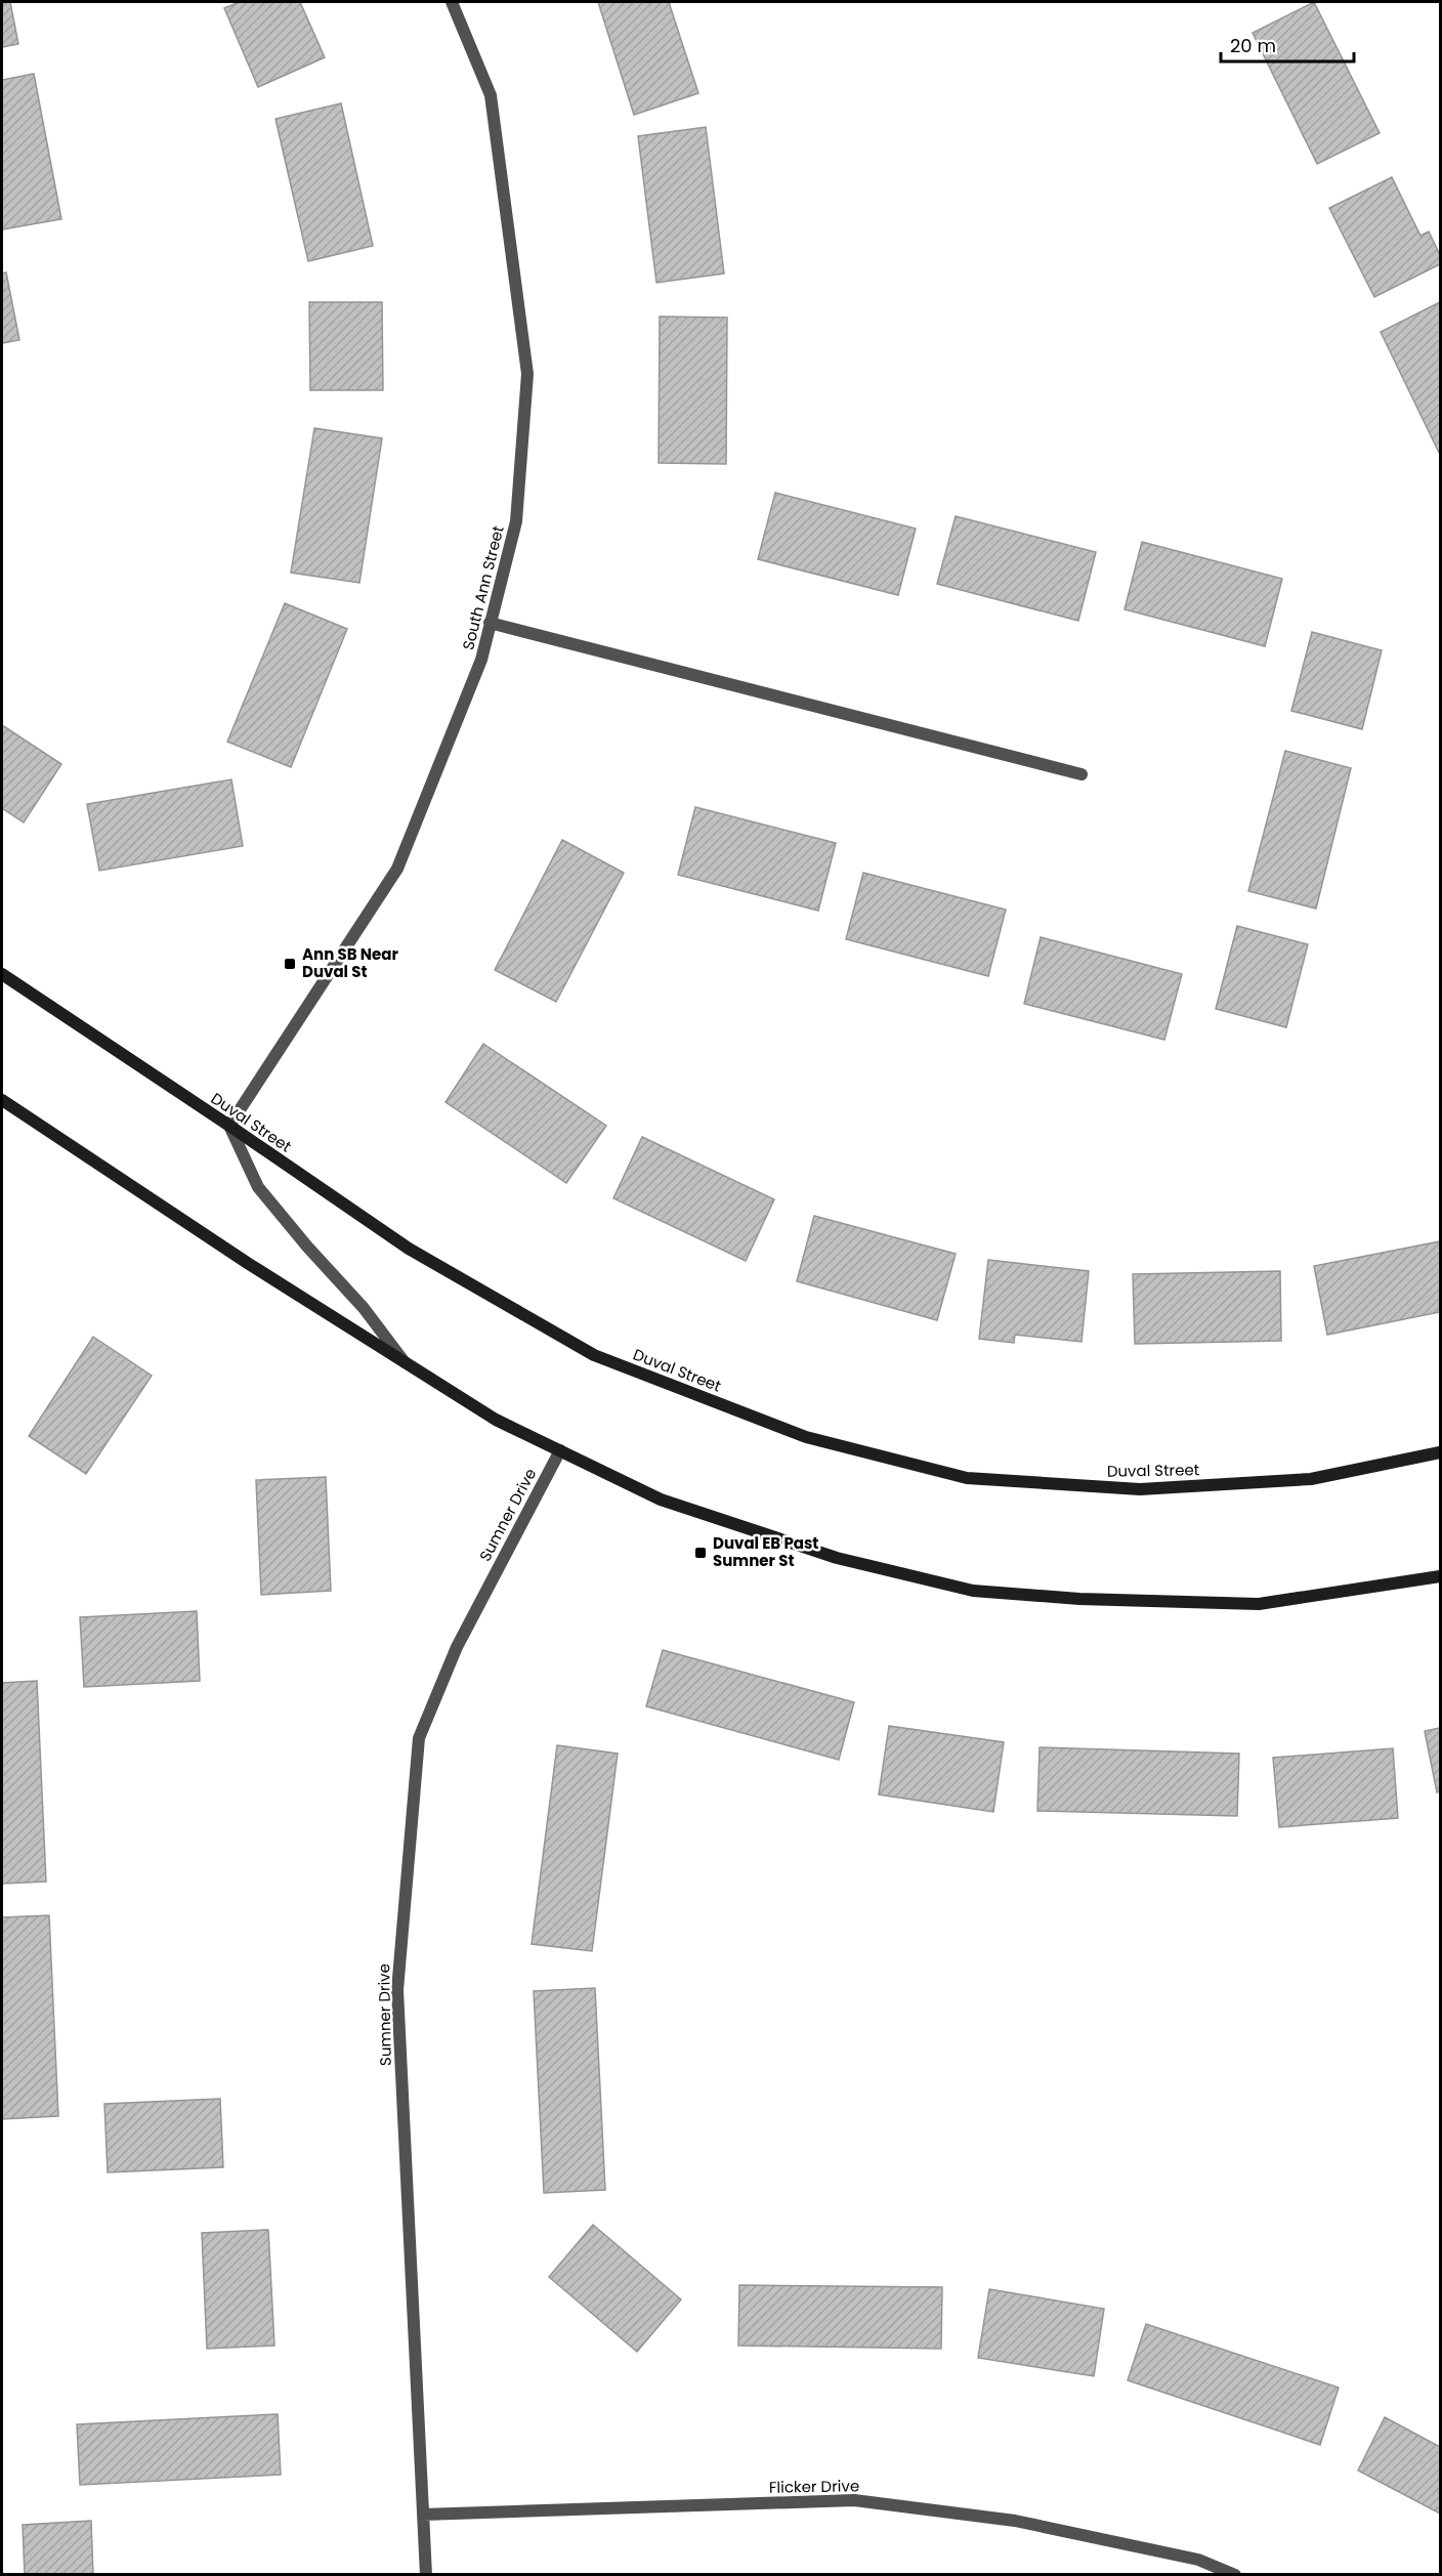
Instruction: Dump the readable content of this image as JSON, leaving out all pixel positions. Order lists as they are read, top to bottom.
{
  "streets": {
    "street": [
      "South Ann Street",
      "Duval Street",
      "Sumner Drive",
      "Flicker Drive"
    ]
  },
  "crossings": [
    ["South Ann Street", "Duval Street"],
    ["Sumner Drive", "Flicker Drive"]
  ],
  "places": {
    "transit": ["Ann SB Near Duval St", "Duval EB Past Sumner St"]
  },
  "scale_bar": "20 m"
}
